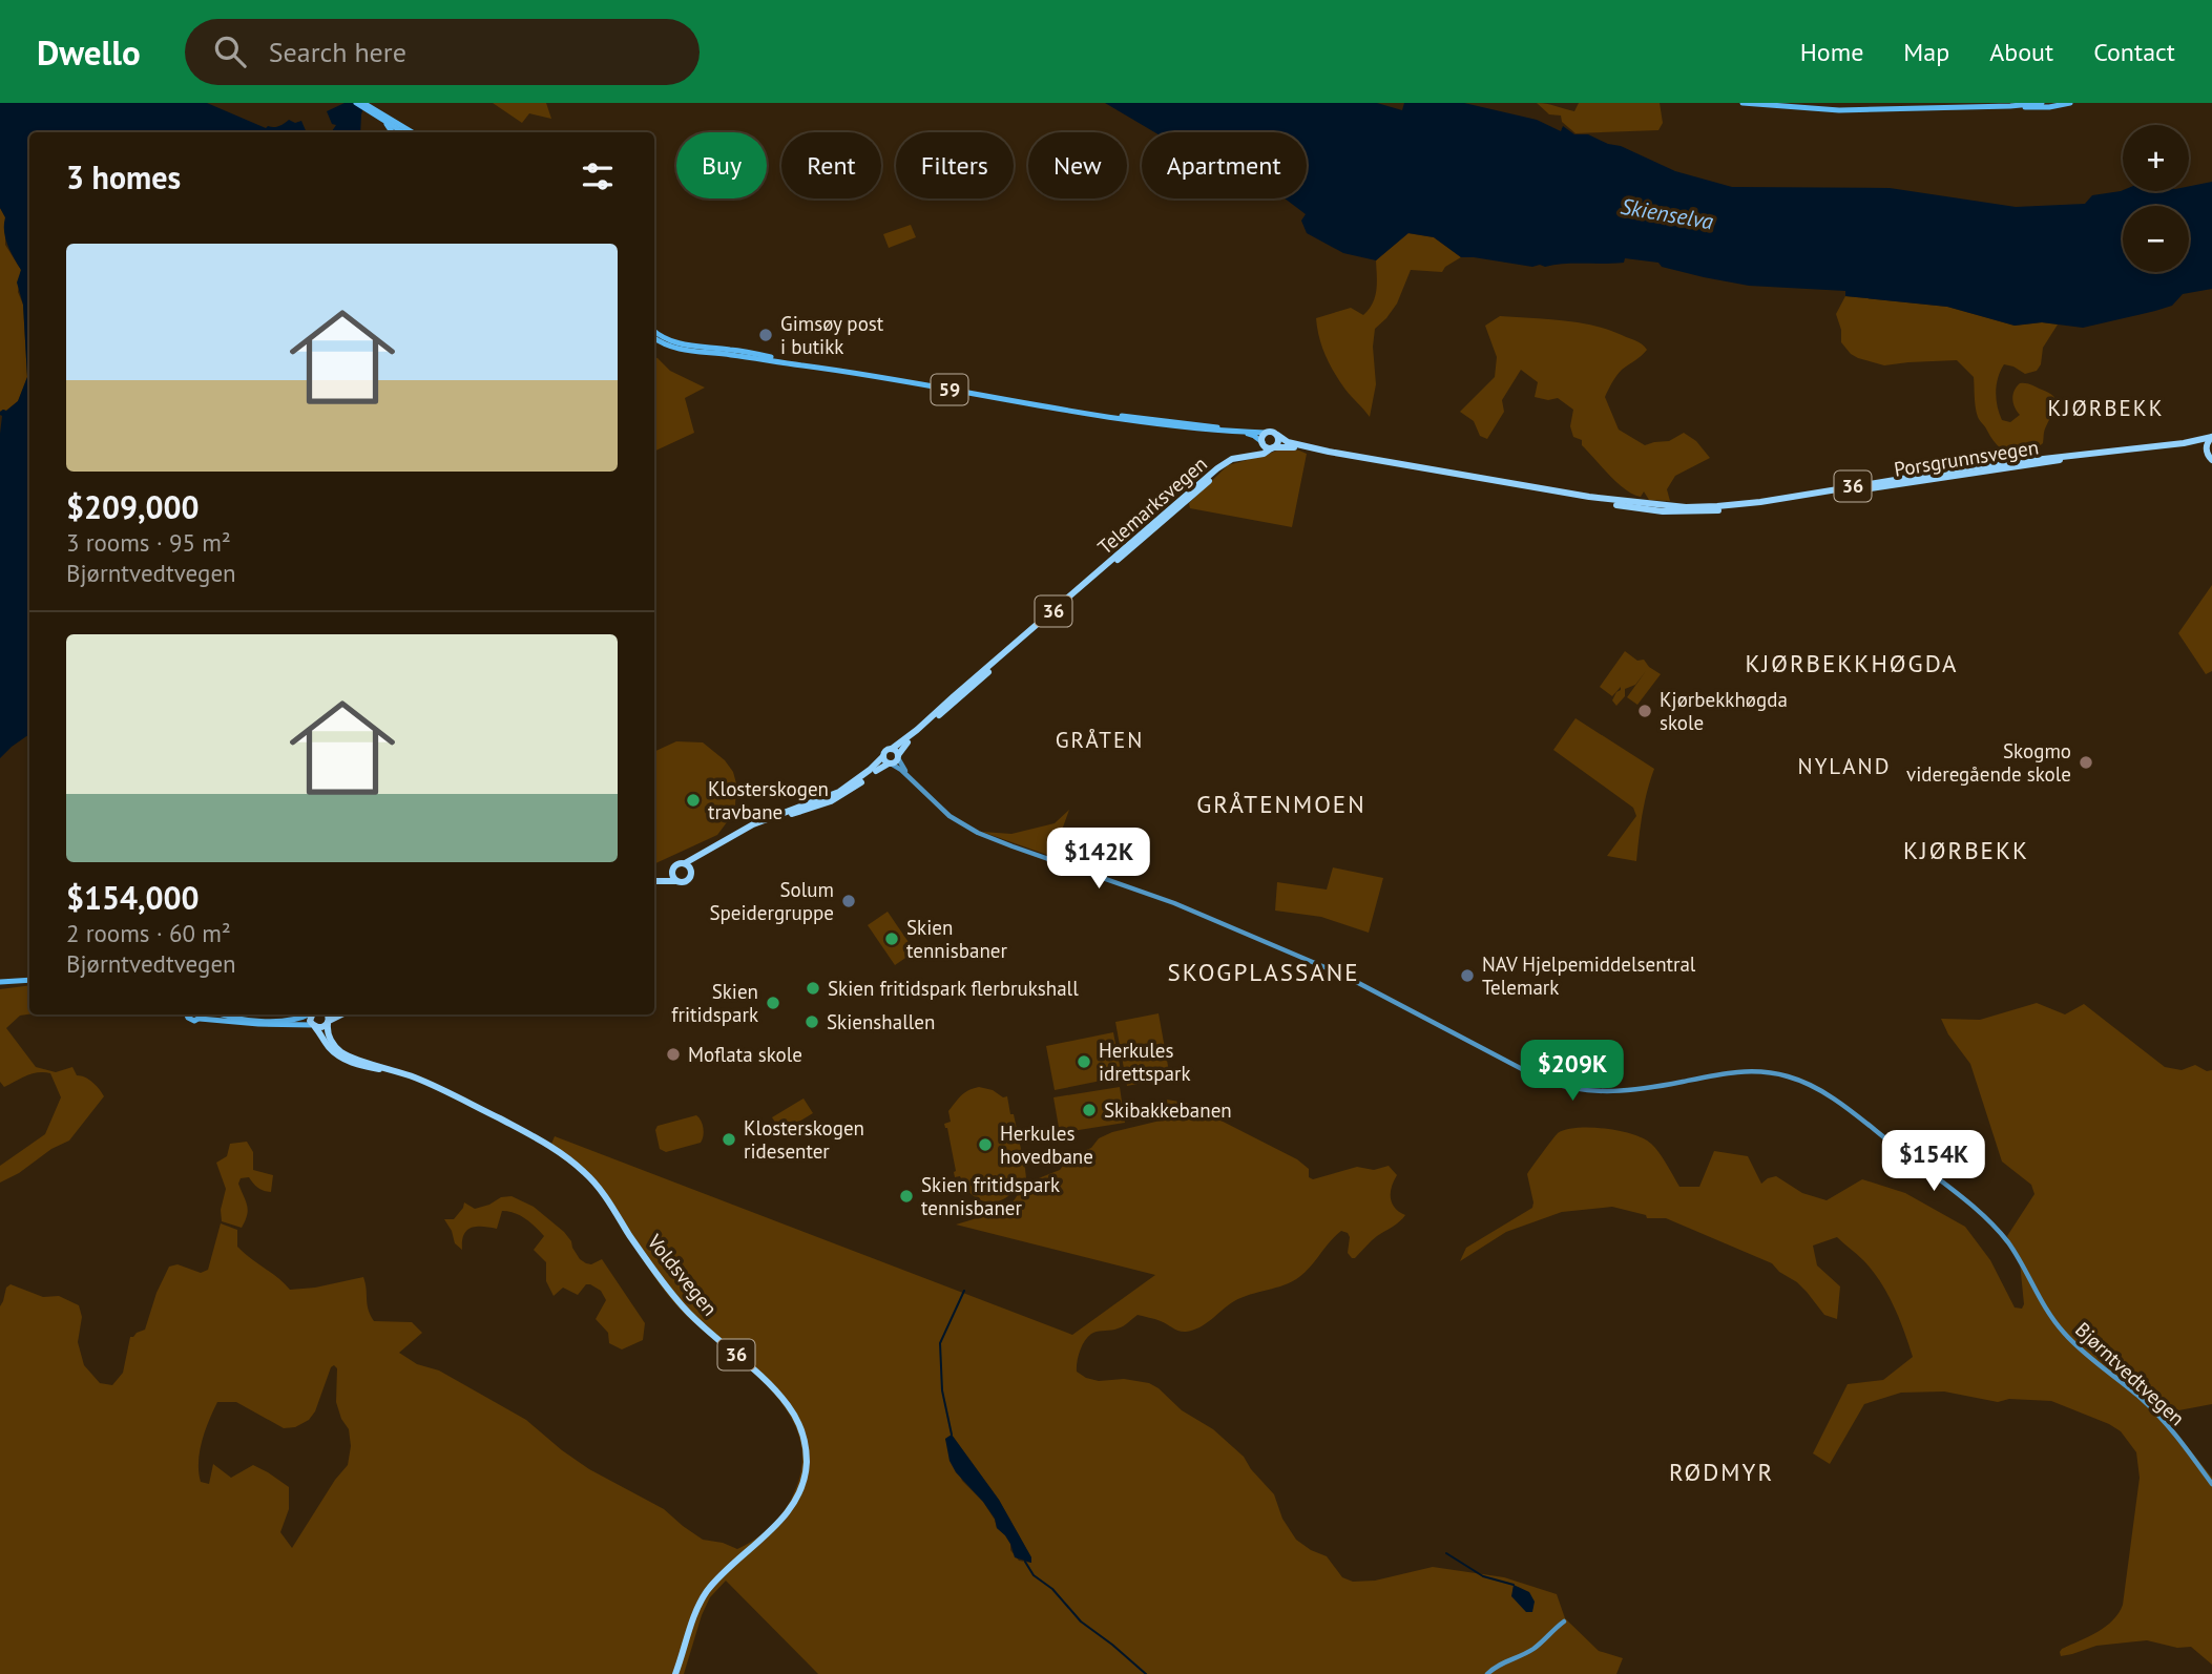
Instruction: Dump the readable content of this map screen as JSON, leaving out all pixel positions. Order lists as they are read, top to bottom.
{
  "streets": {
    "highway": [
      "Porsgrunnsvegen",
      "36",
      "Telemarksvegen",
      "Voldsvegen"
    ],
    "main road": ["59", "Bjørntvedtvegen"]
  },
  "crossings": [
    ["59", "Porsgrunnsvegen"],
    ["Porsgrunnsvegen", "36"],
    ["Porsgrunnsvegen", "Telemarksvegen"],
    ["36", "Telemarksvegen"],
    ["36", "Voldsvegen"]
  ],
  "districts": [
    "KJØRBEKK",
    "KJØRBEKKHØGDA",
    "GRÅTEN",
    "NYLAND",
    "GRÅTENMOEN",
    "KJØRBEKK",
    "SKOGPLASSANE",
    "RØDMYR"
  ],
  "water": ["Skienselva"],
  "places": [
    "Gimsøy post i butikk",
    "Kjørbekkhøgda skole",
    "Skogmo videregående skole",
    "Klosterskogen travbane",
    "Solum Speidergruppe",
    "Skien tennisbaner",
    "NAV Hjelpemiddelsentral Telemark",
    "Skien fritidspark flerbrukshall",
    "Skien fritidspark",
    "Skienshallen",
    "Moflata skole",
    "Herkules idrettspark",
    "Skibakkebanen",
    "Klosterskogen ridesenter",
    "Herkules hovedbane",
    "Skien fritidspark tennisbaner"
  ],
  "page": {
    "header": "Dwello",
    "search": "Search here",
    "nav": [
      "Home",
      "Map",
      "About",
      "Contact"
    ],
    "map_buttons": ["+", "−"],
    "chip": [
      "Buy",
      "Rent",
      "Filters",
      "New",
      "Apartment"
    ],
    "heading": "3 homes",
    "list": [
      {
        "name": "$209,000",
        "note": "3 rooms · 95 m² · Bjørntvedtvegen"
      },
      {
        "name": "$154,000",
        "note": "2 rooms · 60 m² · Bjørntvedtvegen"
      }
    ],
    "price": ["$142K", "$209K", "$154K"]
  }
}
